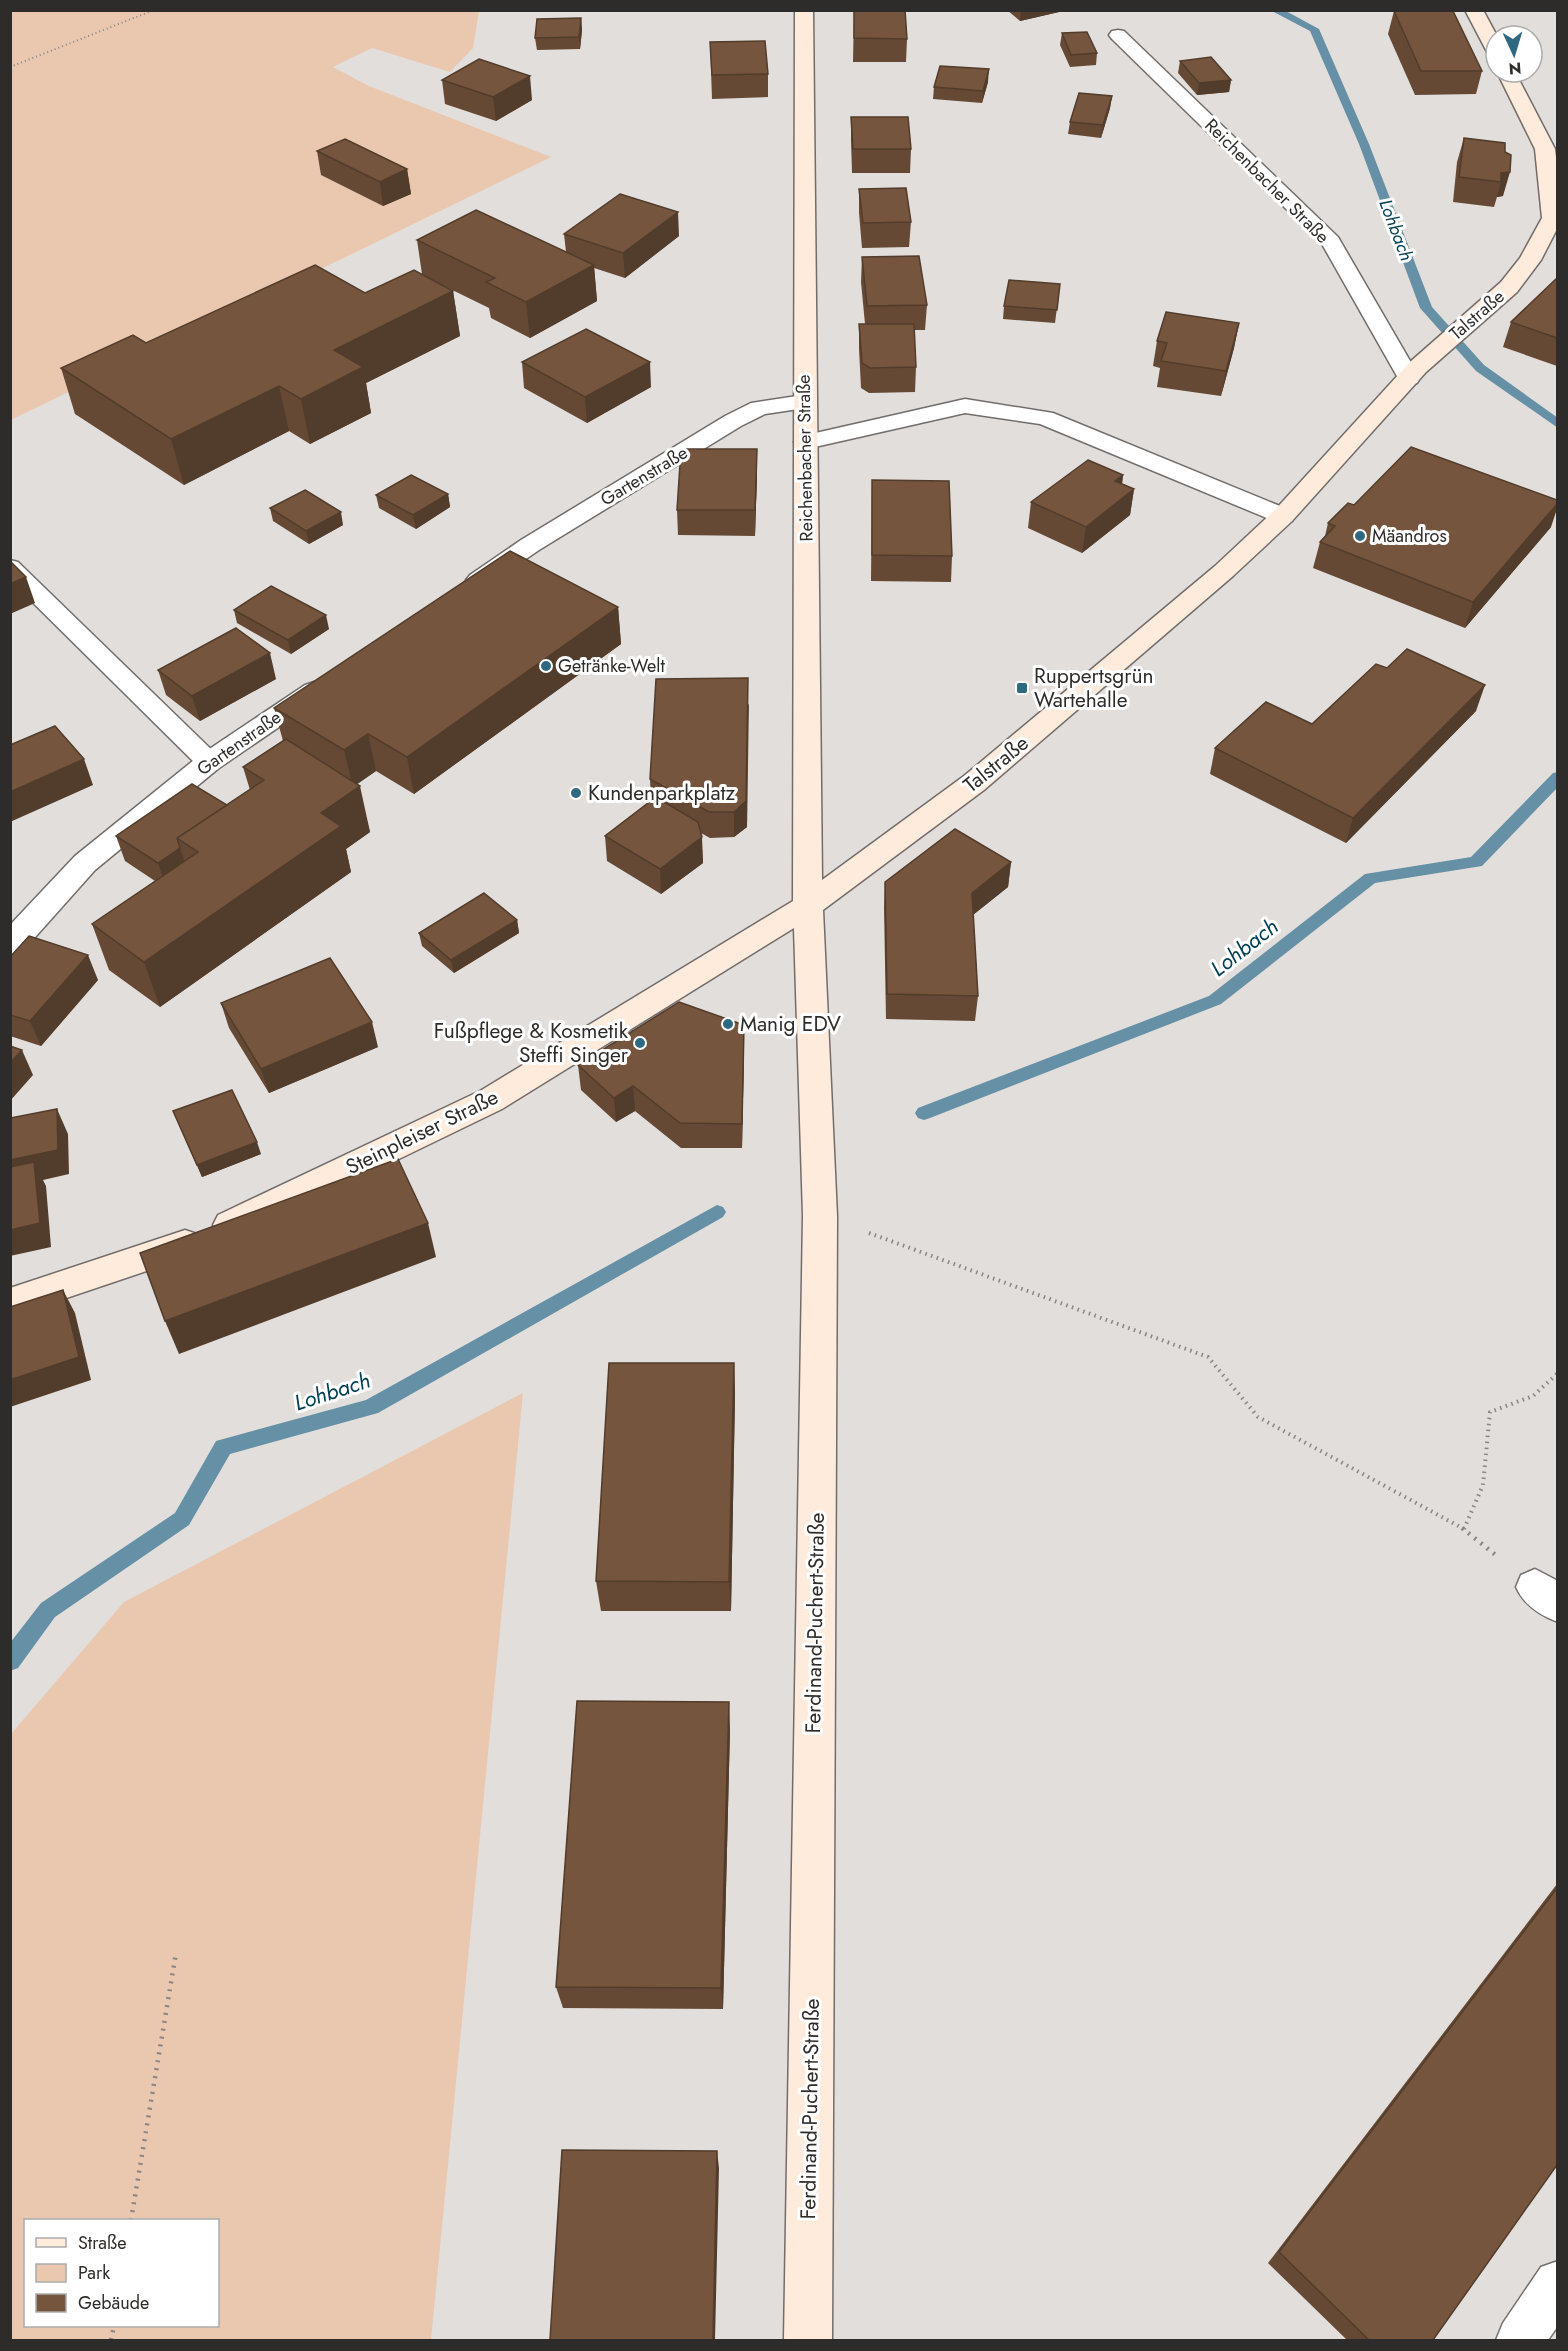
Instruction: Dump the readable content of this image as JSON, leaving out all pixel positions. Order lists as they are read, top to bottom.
{
  "streets": {
    "street": [
      "Reichenbacher Straße",
      "Talstraße",
      "Gartenstraße",
      "Steinpleiser Straße",
      "Ferdinand-Puchert-Straße"
    ]
  },
  "crossings": [
    ["Reichenbacher Straße", "Talstraße"],
    ["Reichenbacher Straße", "Gartenstraße"],
    ["Reichenbacher Straße", "Steinpleiser Straße"],
    ["Reichenbacher Straße", "Ferdinand-Puchert-Straße"],
    ["Talstraße", "Steinpleiser Straße"],
    ["Talstraße", "Ferdinand-Puchert-Straße"],
    ["Steinpleiser Straße", "Ferdinand-Puchert-Straße"]
  ],
  "water": ["Lohbach"],
  "places": {
    "other": [
      "Mäandros",
      "Getränke-Welt",
      "Kundenparkplatz",
      "Manig EDV",
      "Fußpflege & Kosmetik Steffi Singer"
    ],
    "transit": ["Ruppertsgrün Wartehalle"]
  },
  "legend": ["Straße", "Park", "Gebäude"],
  "north": "bottom"
}
